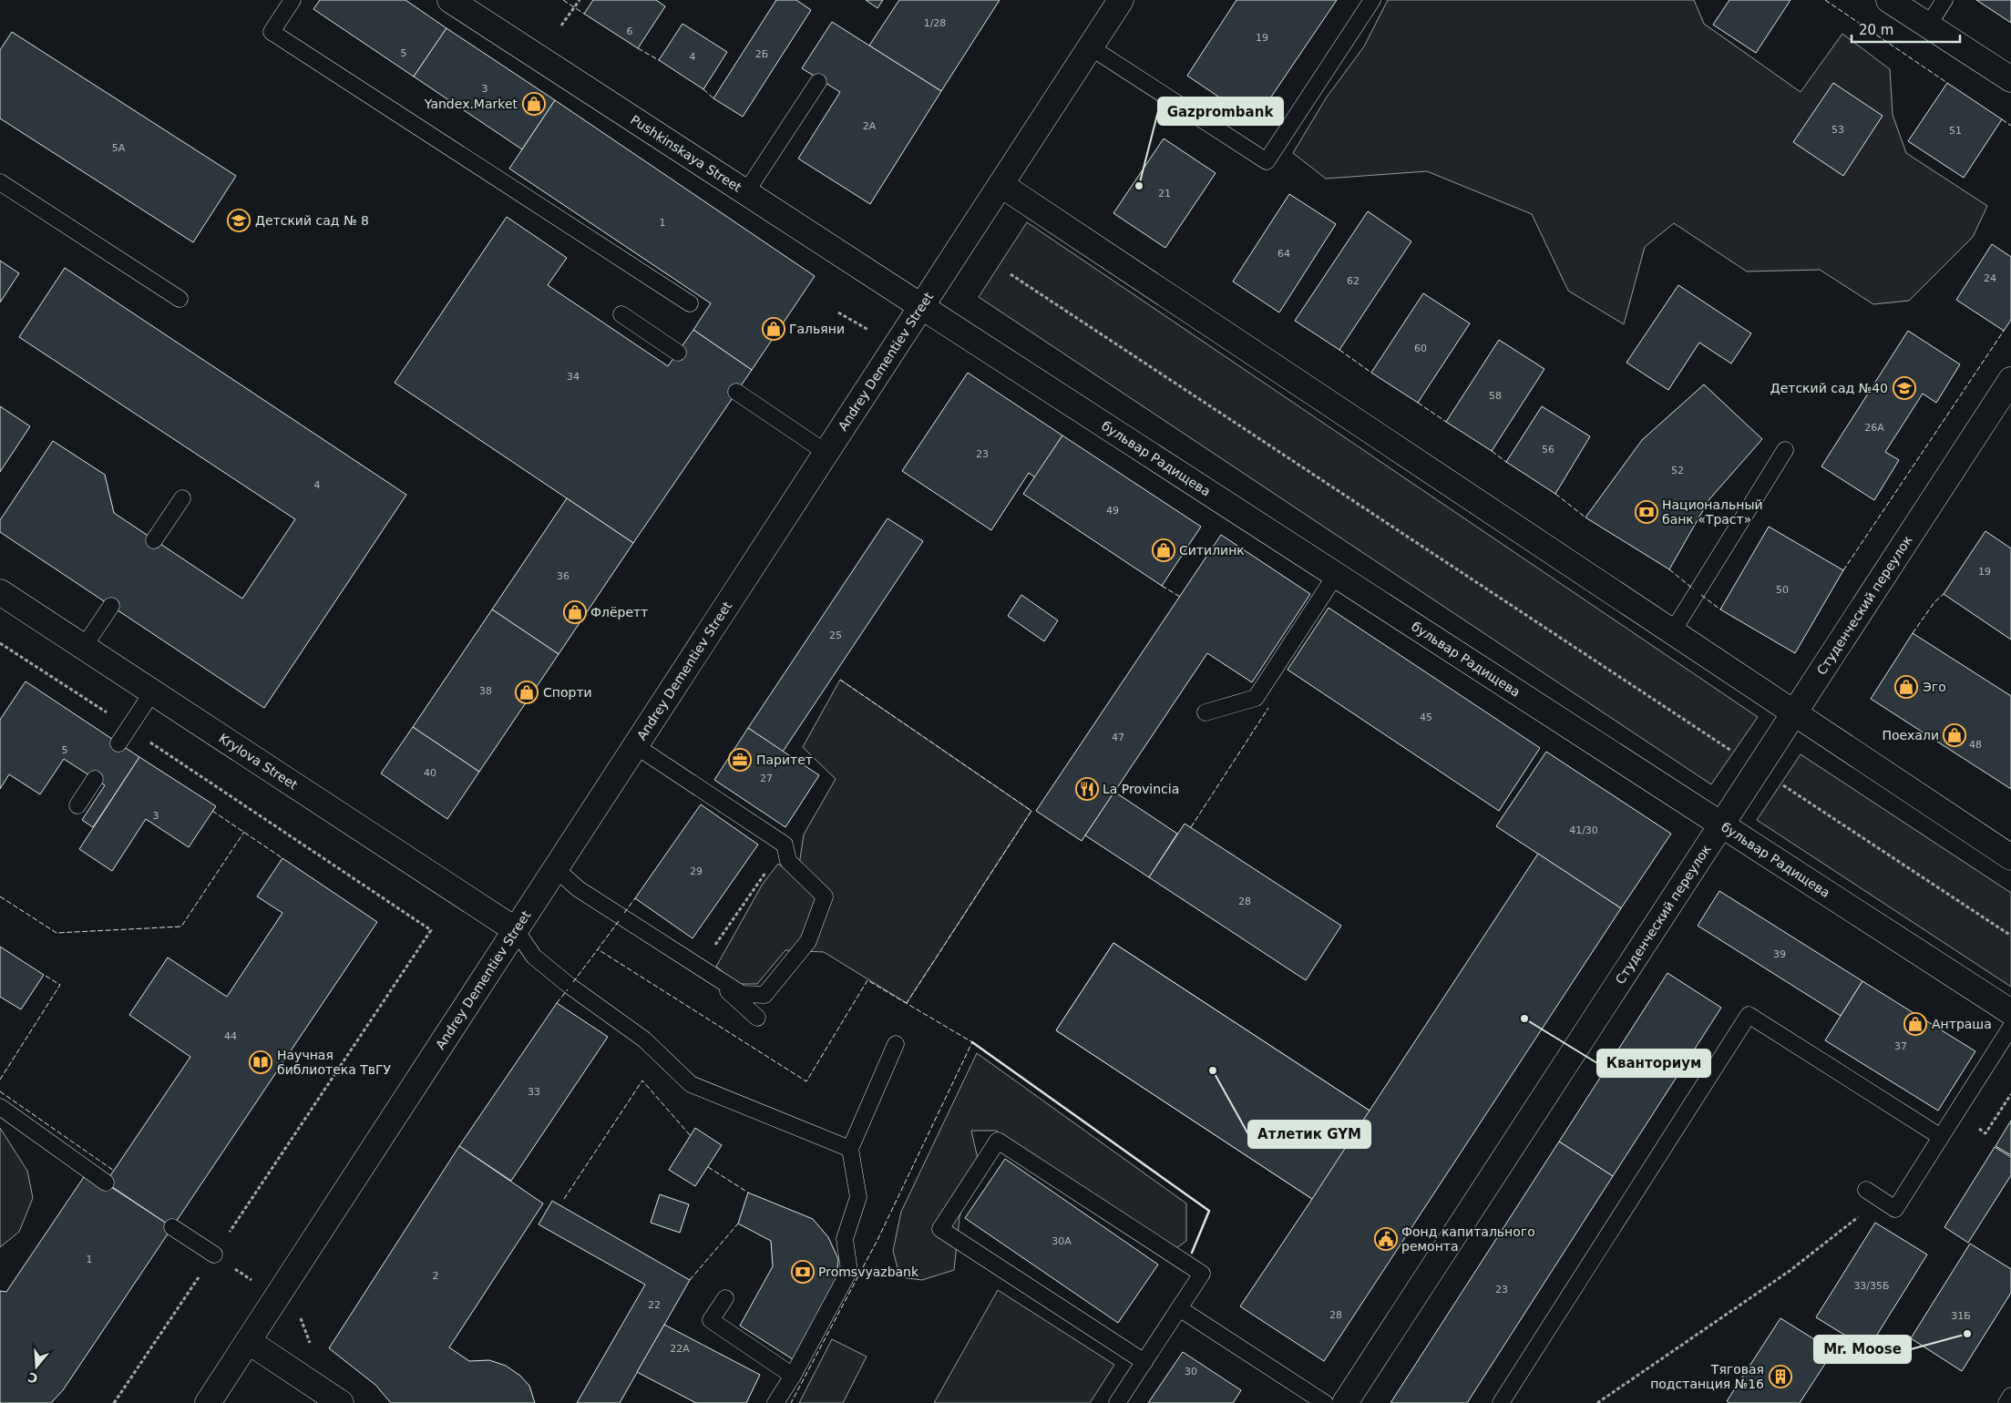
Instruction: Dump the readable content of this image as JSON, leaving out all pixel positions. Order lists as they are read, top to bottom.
{
  "streets": {
    "street": [
      "Pushkinskaya Street",
      "Andrey Dementiev Street",
      "бульвар Радищева",
      "Студенческий переулок",
      "Krylova Street"
    ]
  },
  "crossings": [
    ["Pushkinskaya Street", "Andrey Dementiev Street"],
    ["Pushkinskaya Street", "бульвар Радищева"],
    ["Andrey Dementiev Street", "бульвар Радищева"],
    ["Andrey Dementiev Street", "Krylova Street"],
    ["бульвар Радищева", "Студенческий переулок"]
  ],
  "places": {
    "shop": [
      "Yandex.Market",
      "Гальяни",
      "Ситилинк",
      "Флёретт",
      "Эго",
      "Спорти",
      "Поехали",
      "Антраша"
    ],
    "other": [
      "Gazprombank",
      "Кванториум",
      "Атлетик GYM",
      "Mr. Moose"
    ],
    "school or university": ["Детский сад № 8", "Детский сад №40"],
    "bank": ["Национальный банк «Траст»", "Promsvyazbank"],
    "office": ["Паритет"],
    "restaurant": ["La Provincia"],
    "library": ["Научная библиотека ТвГУ"],
    "public building": ["Фонд капитального ремонта"],
    "building": ["Тяговая подстанция №16"]
  },
  "house_numbers": [
    "1/28",
    "6",
    "19",
    "5",
    "2Б",
    "4",
    "3",
    "2А",
    "53",
    "51",
    "5А",
    "21",
    "1",
    "64",
    "24",
    "62",
    "60",
    "34",
    "58",
    "26А",
    "56",
    "23",
    "52",
    "4",
    "49",
    "19",
    "36",
    "50",
    "25",
    "38",
    "45",
    "47",
    "48",
    "5",
    "40",
    "27",
    "3",
    "41/30",
    "29",
    "28",
    "39",
    "44",
    "37",
    "33",
    "30А",
    "1",
    "2",
    "33/35Б",
    "23",
    "22",
    "28",
    "31Б",
    "22А",
    "30"
  ],
  "scale_bar": "20 m",
  "north": "bottom"
}
